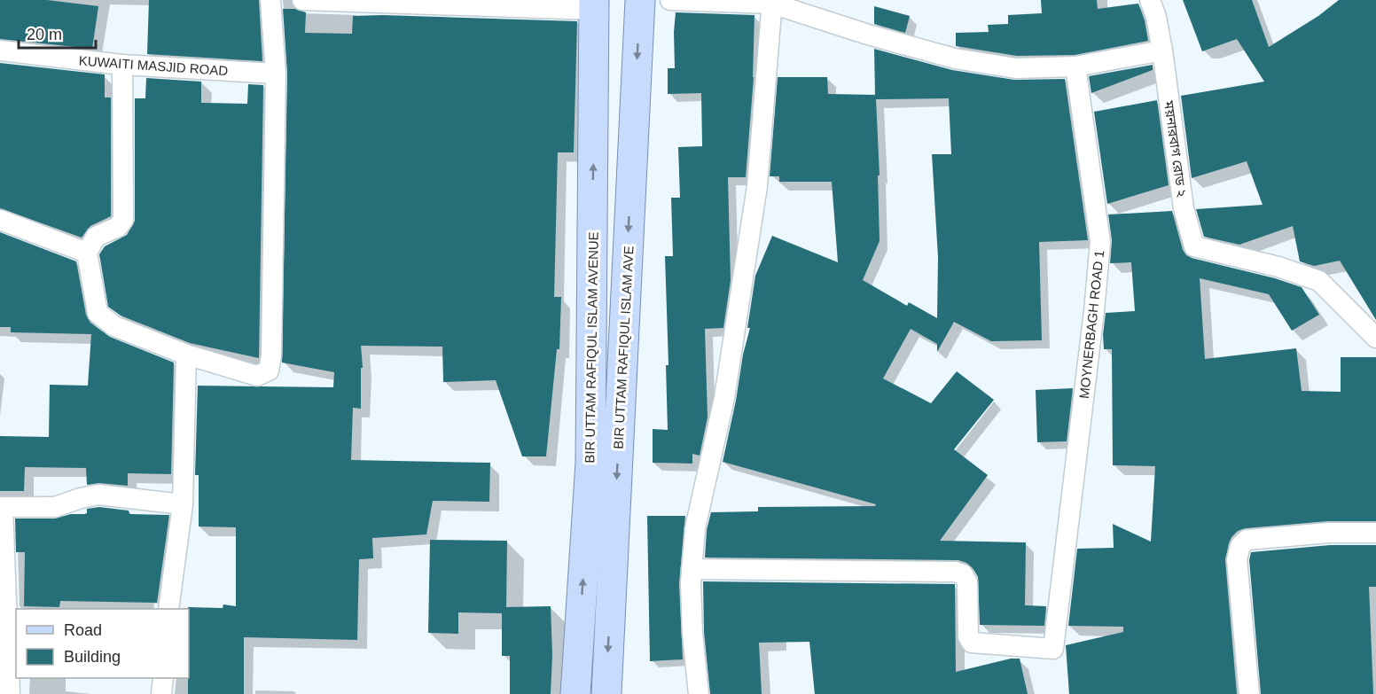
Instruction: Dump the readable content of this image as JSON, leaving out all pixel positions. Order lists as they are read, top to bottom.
{
  "streets": {
    "main road": ["BIR UTTAM RAFIQUL ISLAM AVENUE", "BIR UTTAM RAFIQUL ISLAM AVE"],
    "street": ["KUWAITI MASJID ROAD", "ময়নারবাগ রোড ২", "MOYNERBAGH ROAD 1"]
  },
  "one_way": ["BIR UTTAM RAFIQUL ISLAM AVENUE", "BIR UTTAM RAFIQUL ISLAM AVE"],
  "legend": ["Road", "Building"],
  "scale_bar": "20 m"
}
